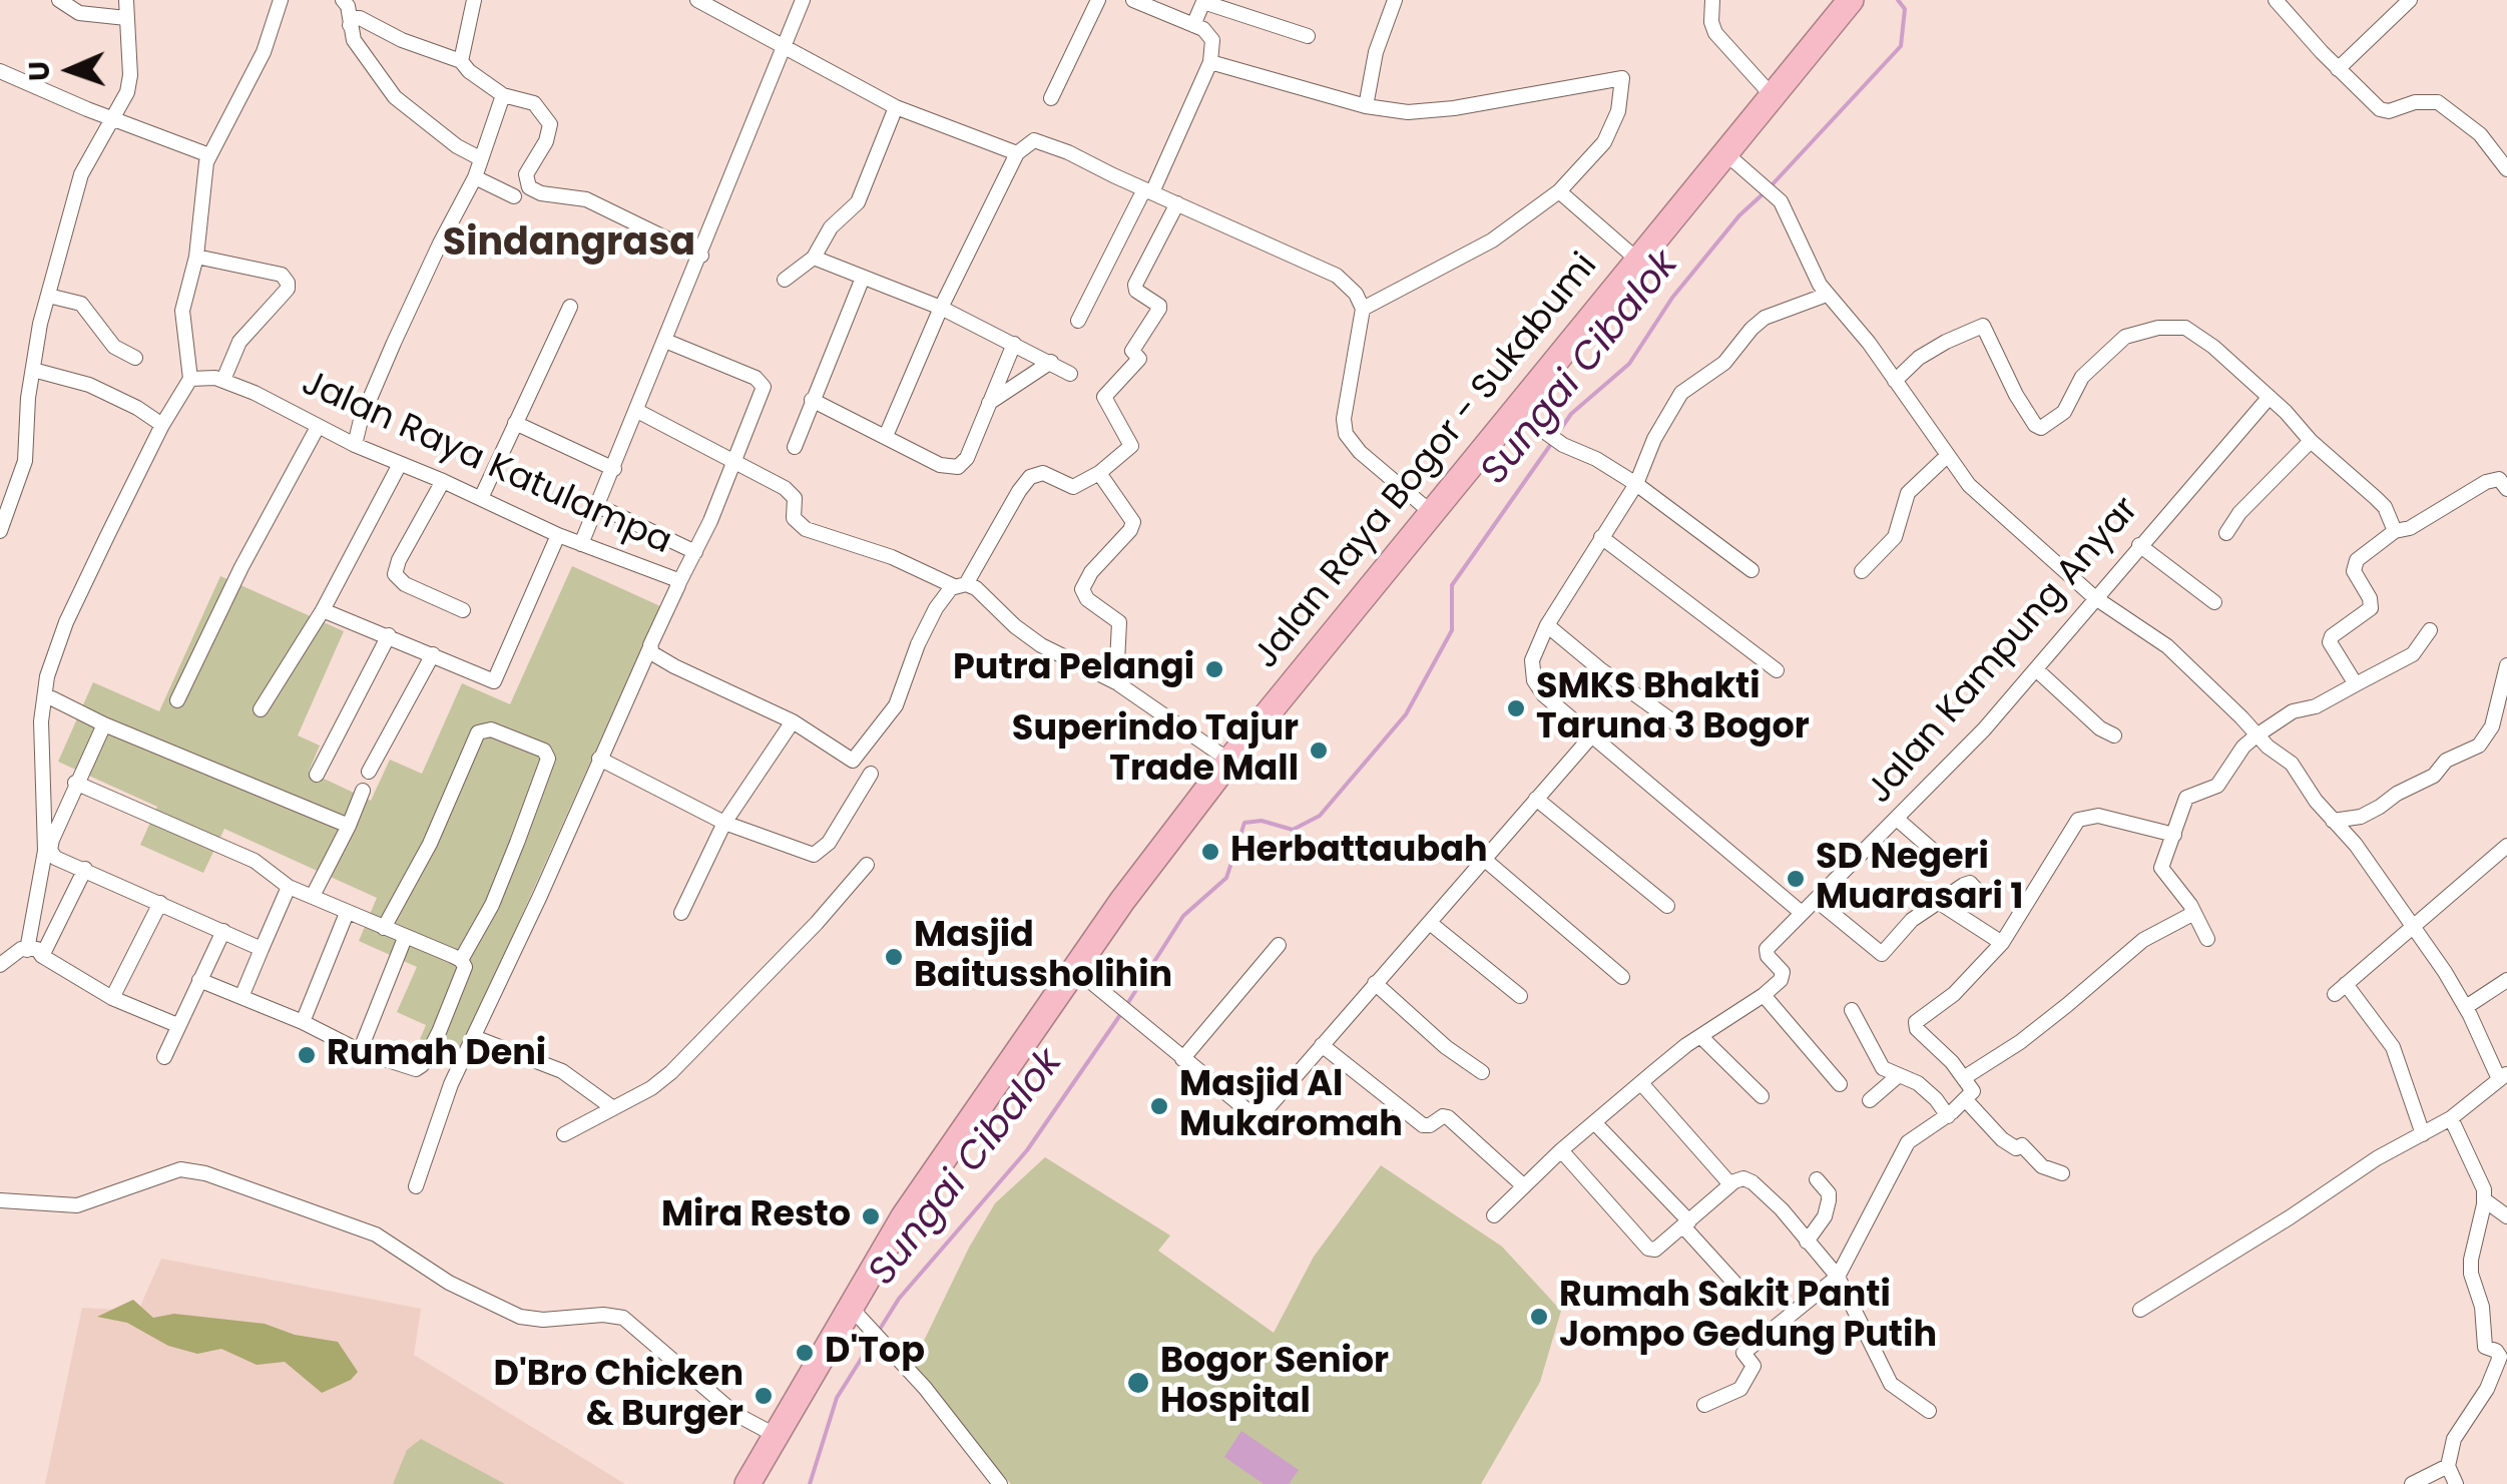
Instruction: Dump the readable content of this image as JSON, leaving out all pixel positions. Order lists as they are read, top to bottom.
{
  "streets": {
    "highway": ["Jalan Raya Bogor - Sukabumi"],
    "street": ["Jalan Raya Katulampa", "Jalan Kampung Anyar"]
  },
  "districts": ["Sindangrasa"],
  "water": ["Sungai Cibalok"],
  "places": [
    "Putra Pelangi",
    "SMKS Bhakti Taruna 3 Bogor",
    "Superindo Tajur Trade Mall",
    "Herbattaubah",
    "SD Negeri Muarasari 1",
    "Masjid Baitussholihin",
    "Rumah Deni",
    "Masjid Al Mukaromah",
    "Mira Resto",
    "Rumah Sakit Panti Jompo Gedung Putih",
    "D'Top",
    "Bogor Senior Hospital",
    "D'Bro Chicken & Burger"
  ],
  "north": "left"
}
